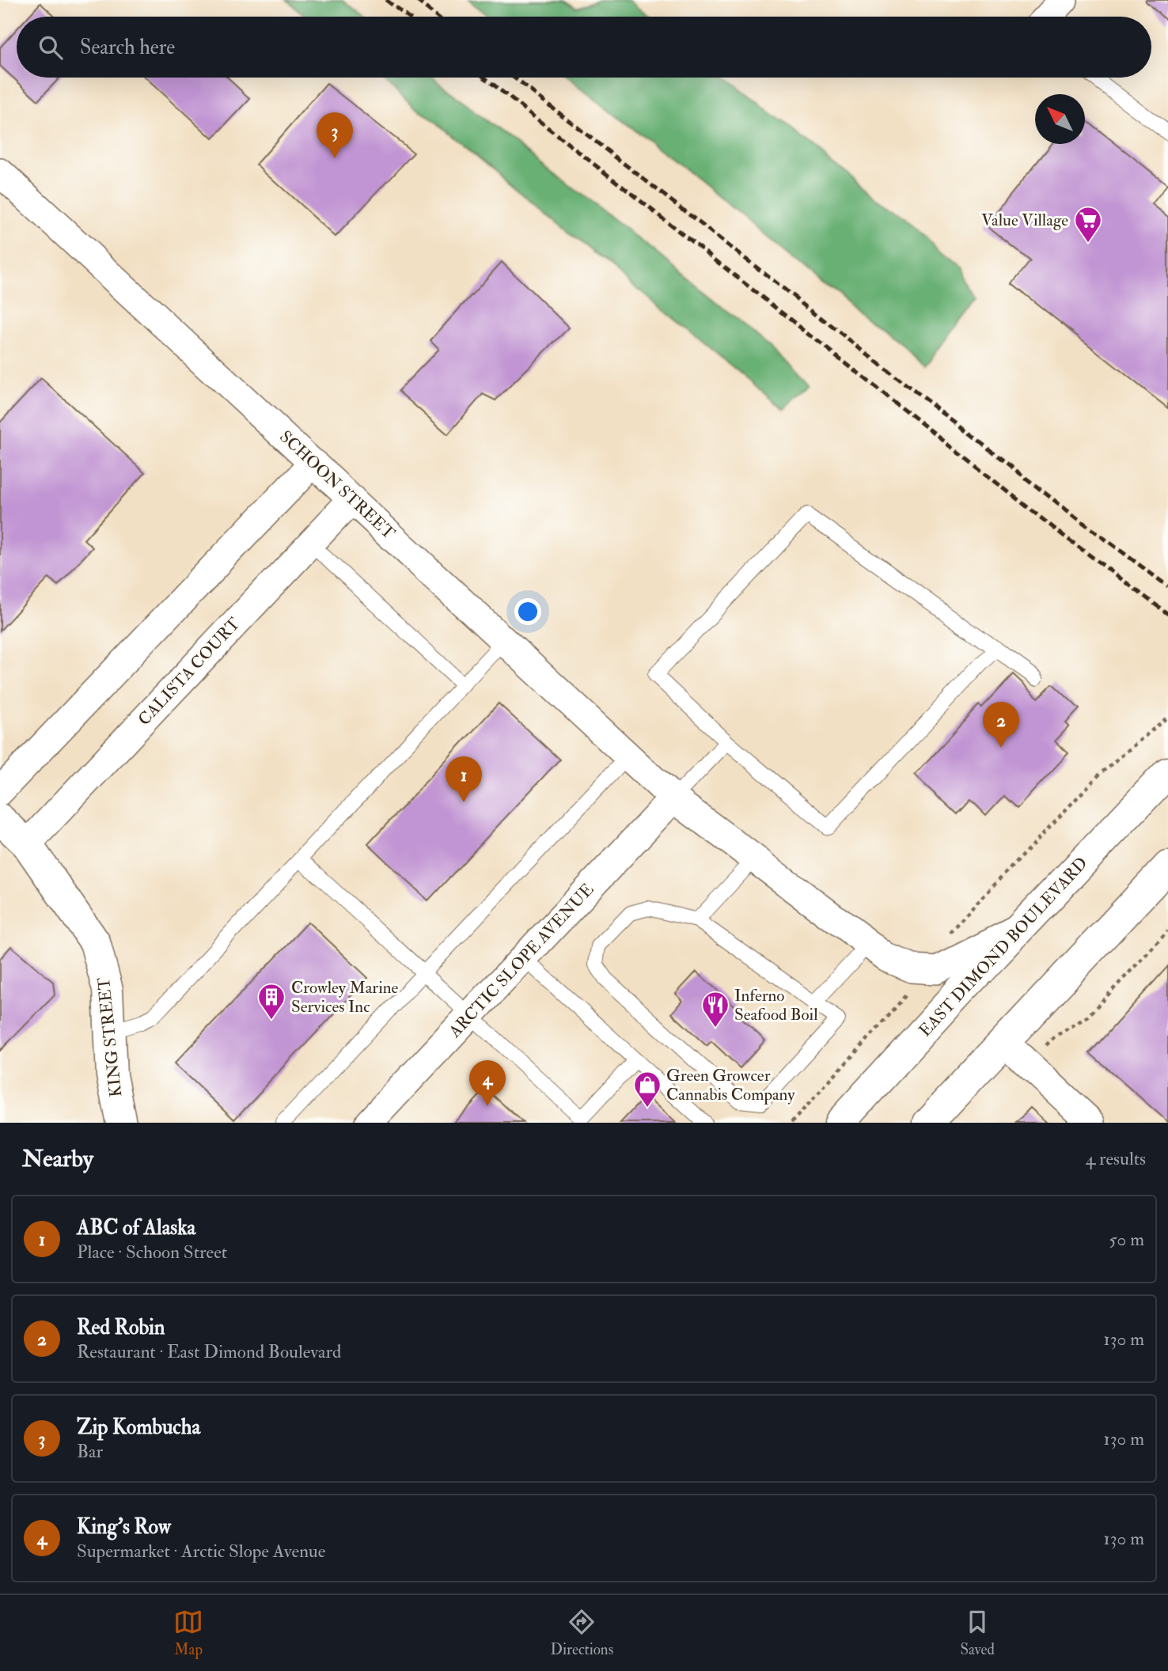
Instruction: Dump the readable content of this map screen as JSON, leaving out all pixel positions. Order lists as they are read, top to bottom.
{
  "streets": {
    "main road": ["EAST DIMOND BOULEVARD", "KING STREET"],
    "street": ["SCHOON STREET", "CALISTA COURT", "ARCTIC SLOPE AVENUE"]
  },
  "crossings": [
    ["SCHOON STREET", "CALISTA COURT"],
    ["SCHOON STREET", "ARCTIC SLOPE AVENUE"],
    ["CALISTA COURT", "KING STREET"]
  ],
  "places": {
    "supermarket": ["Value Village"],
    "building": ["Crowley Marine Services Inc"],
    "restaurant": ["Inferno Seafood Boil"],
    "shop": ["Green Growcer Cannabis Company"]
  },
  "north": "top left",
  "page": {
    "search": "Search here",
    "pins": [
      "3",
      "2",
      "1",
      "4"
    ],
    "heading": ["Nearby", "4 results"],
    "list": [
      {
        "mark": "1",
        "name": "ABC of Alaska",
        "note": "Place · Schoon Street",
        "value": "50 m"
      },
      {
        "mark": "2",
        "name": "Red Robin",
        "note": "Restaurant · East Dimond Boulevard",
        "value": "130 m"
      },
      {
        "mark": "3",
        "name": "Zip Kombucha",
        "note": "Bar",
        "value": "130 m"
      },
      {
        "mark": "4",
        "name": "King's Row",
        "note": "Supermarket · Arctic Slope Avenue",
        "value": "130 m"
      }
    ],
    "nav": ["Map", "Directions", "Saved"]
  }
}
